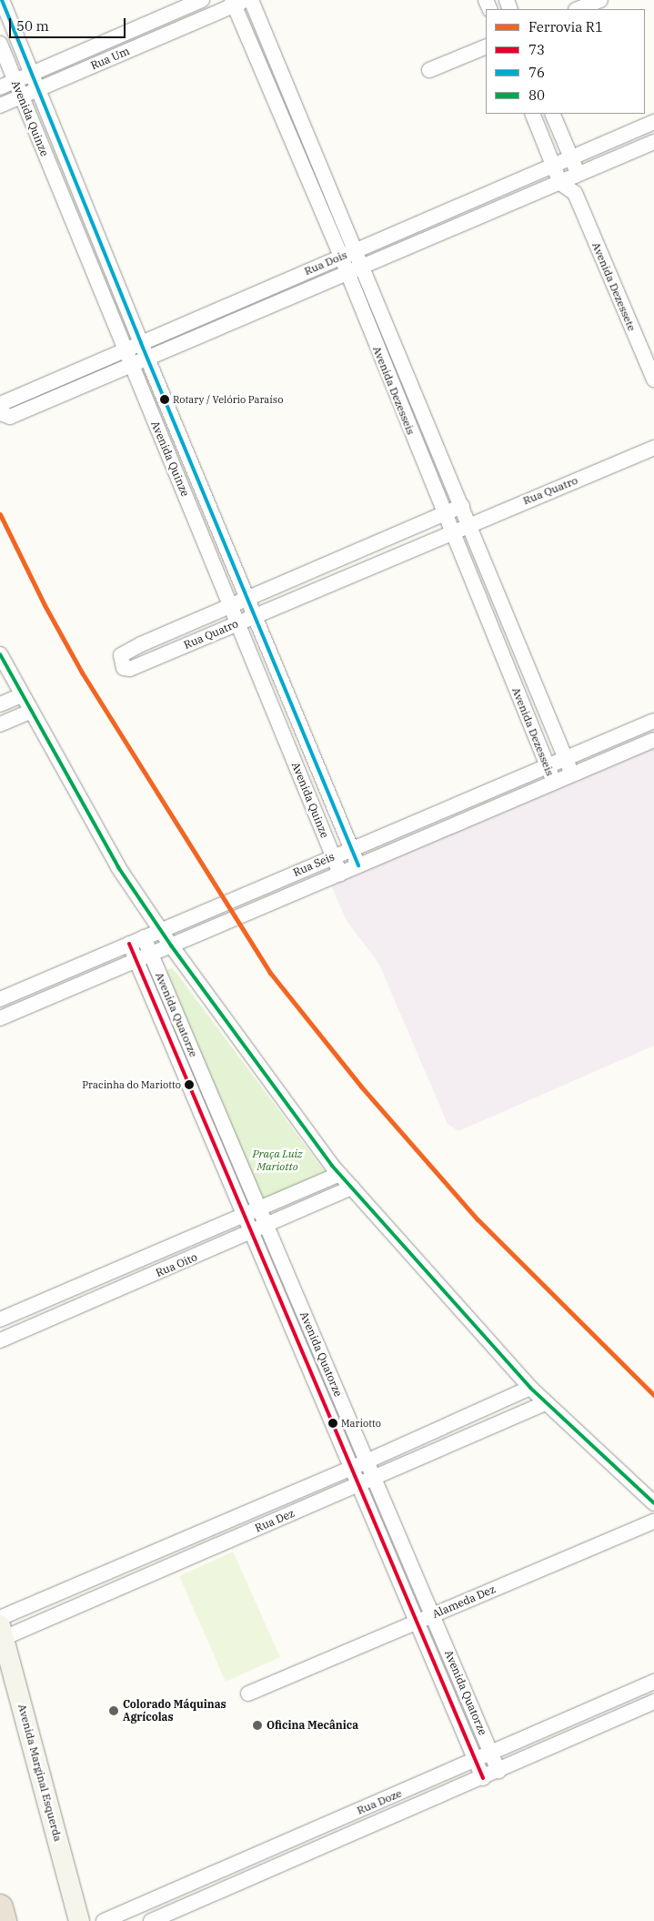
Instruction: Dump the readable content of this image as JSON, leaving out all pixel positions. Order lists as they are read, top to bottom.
{
  "streets": {
    "main road": ["Avenida Marginal Esquerda"],
    "street": [
      "Rua Um",
      "Avenida Quinze",
      "Rua Dois",
      "Avenida Dezessete",
      "Avenida Dezesseis",
      "Rua Quatro",
      "Rua Seis",
      "Avenida Quatorze",
      "Rua Oito",
      "Rua Dez",
      "Alameda Dez",
      "Rua Doze"
    ]
  },
  "crossings": [
    ["Rua Um", "Avenida Quinze"],
    ["Rua Um", "Avenida Dezesseis"],
    ["Avenida Quinze", "Rua Dois"],
    ["Avenida Quinze", "Rua Quatro"],
    ["Avenida Quinze", "Rua Seis"],
    ["Rua Dois", "Avenida Dezesseis"],
    ["Avenida Dezesseis", "Rua Quatro"],
    ["Avenida Dezesseis", "Rua Seis"],
    ["Rua Seis", "Avenida Quatorze"],
    ["Avenida Quatorze", "Rua Oito"],
    ["Avenida Quatorze", "Rua Dez"],
    ["Avenida Quatorze", "Alameda Dez"],
    ["Avenida Quatorze", "Rua Doze"],
    ["Rua Dez", "Avenida Marginal Esquerda"]
  ],
  "parks": ["Praça Luiz Mariotto"],
  "places": [
    "Rotary / Velório Paraíso",
    "Pracinha do Mariotto",
    "Mariotto",
    "Colorado Máquinas Agrícolas",
    "Oficina Mecânica"
  ],
  "lines": [
    "transit line 76",
    "rail line R1",
    "transit line 80",
    "transit line 73"
  ],
  "legend": [
    "Ferrovia R1",
    "73",
    "76",
    "80"
  ],
  "scale_bar": "50 m"
}
